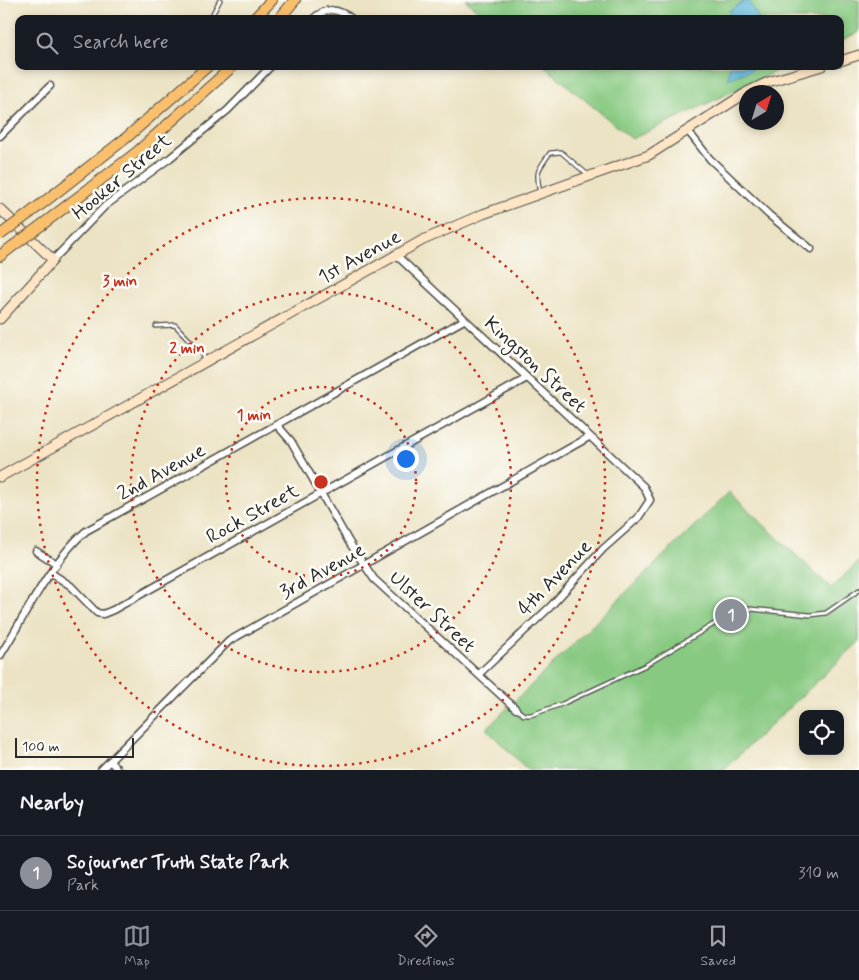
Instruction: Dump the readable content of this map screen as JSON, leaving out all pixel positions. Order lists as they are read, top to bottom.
{
  "streets": {
    "street": [
      "Hooker Street",
      "1st Avenue",
      "Kingston Street",
      "2nd Avenue",
      "Rock Street",
      "3rd Avenue",
      "4th Avenue",
      "Ulster Street"
    ]
  },
  "crossings": [
    ["1st Avenue", "Kingston Street"],
    ["Kingston Street", "2nd Avenue"],
    ["Kingston Street", "Rock Street"],
    ["Kingston Street", "3rd Avenue"],
    ["Kingston Street", "4th Avenue"],
    ["2nd Avenue", "Rock Street"],
    ["2nd Avenue", "Ulster Street"],
    ["Rock Street", "Ulster Street"],
    ["3rd Avenue", "Ulster Street"],
    ["4th Avenue", "Ulster Street"]
  ],
  "scale_bar": "100 m",
  "north": "top right",
  "page": {
    "search": "Search here",
    "pins": "1",
    "scale": "100 m",
    "heading": "Nearby",
    "list": [
      {
        "mark": "1",
        "name": "Sojourner Truth State Park",
        "note": "Park",
        "value": "310 m"
      }
    ],
    "nav": ["Map", "Directions", "Saved"]
  },
  "rings": ["3 min", "2 min", "1 min"]
}
